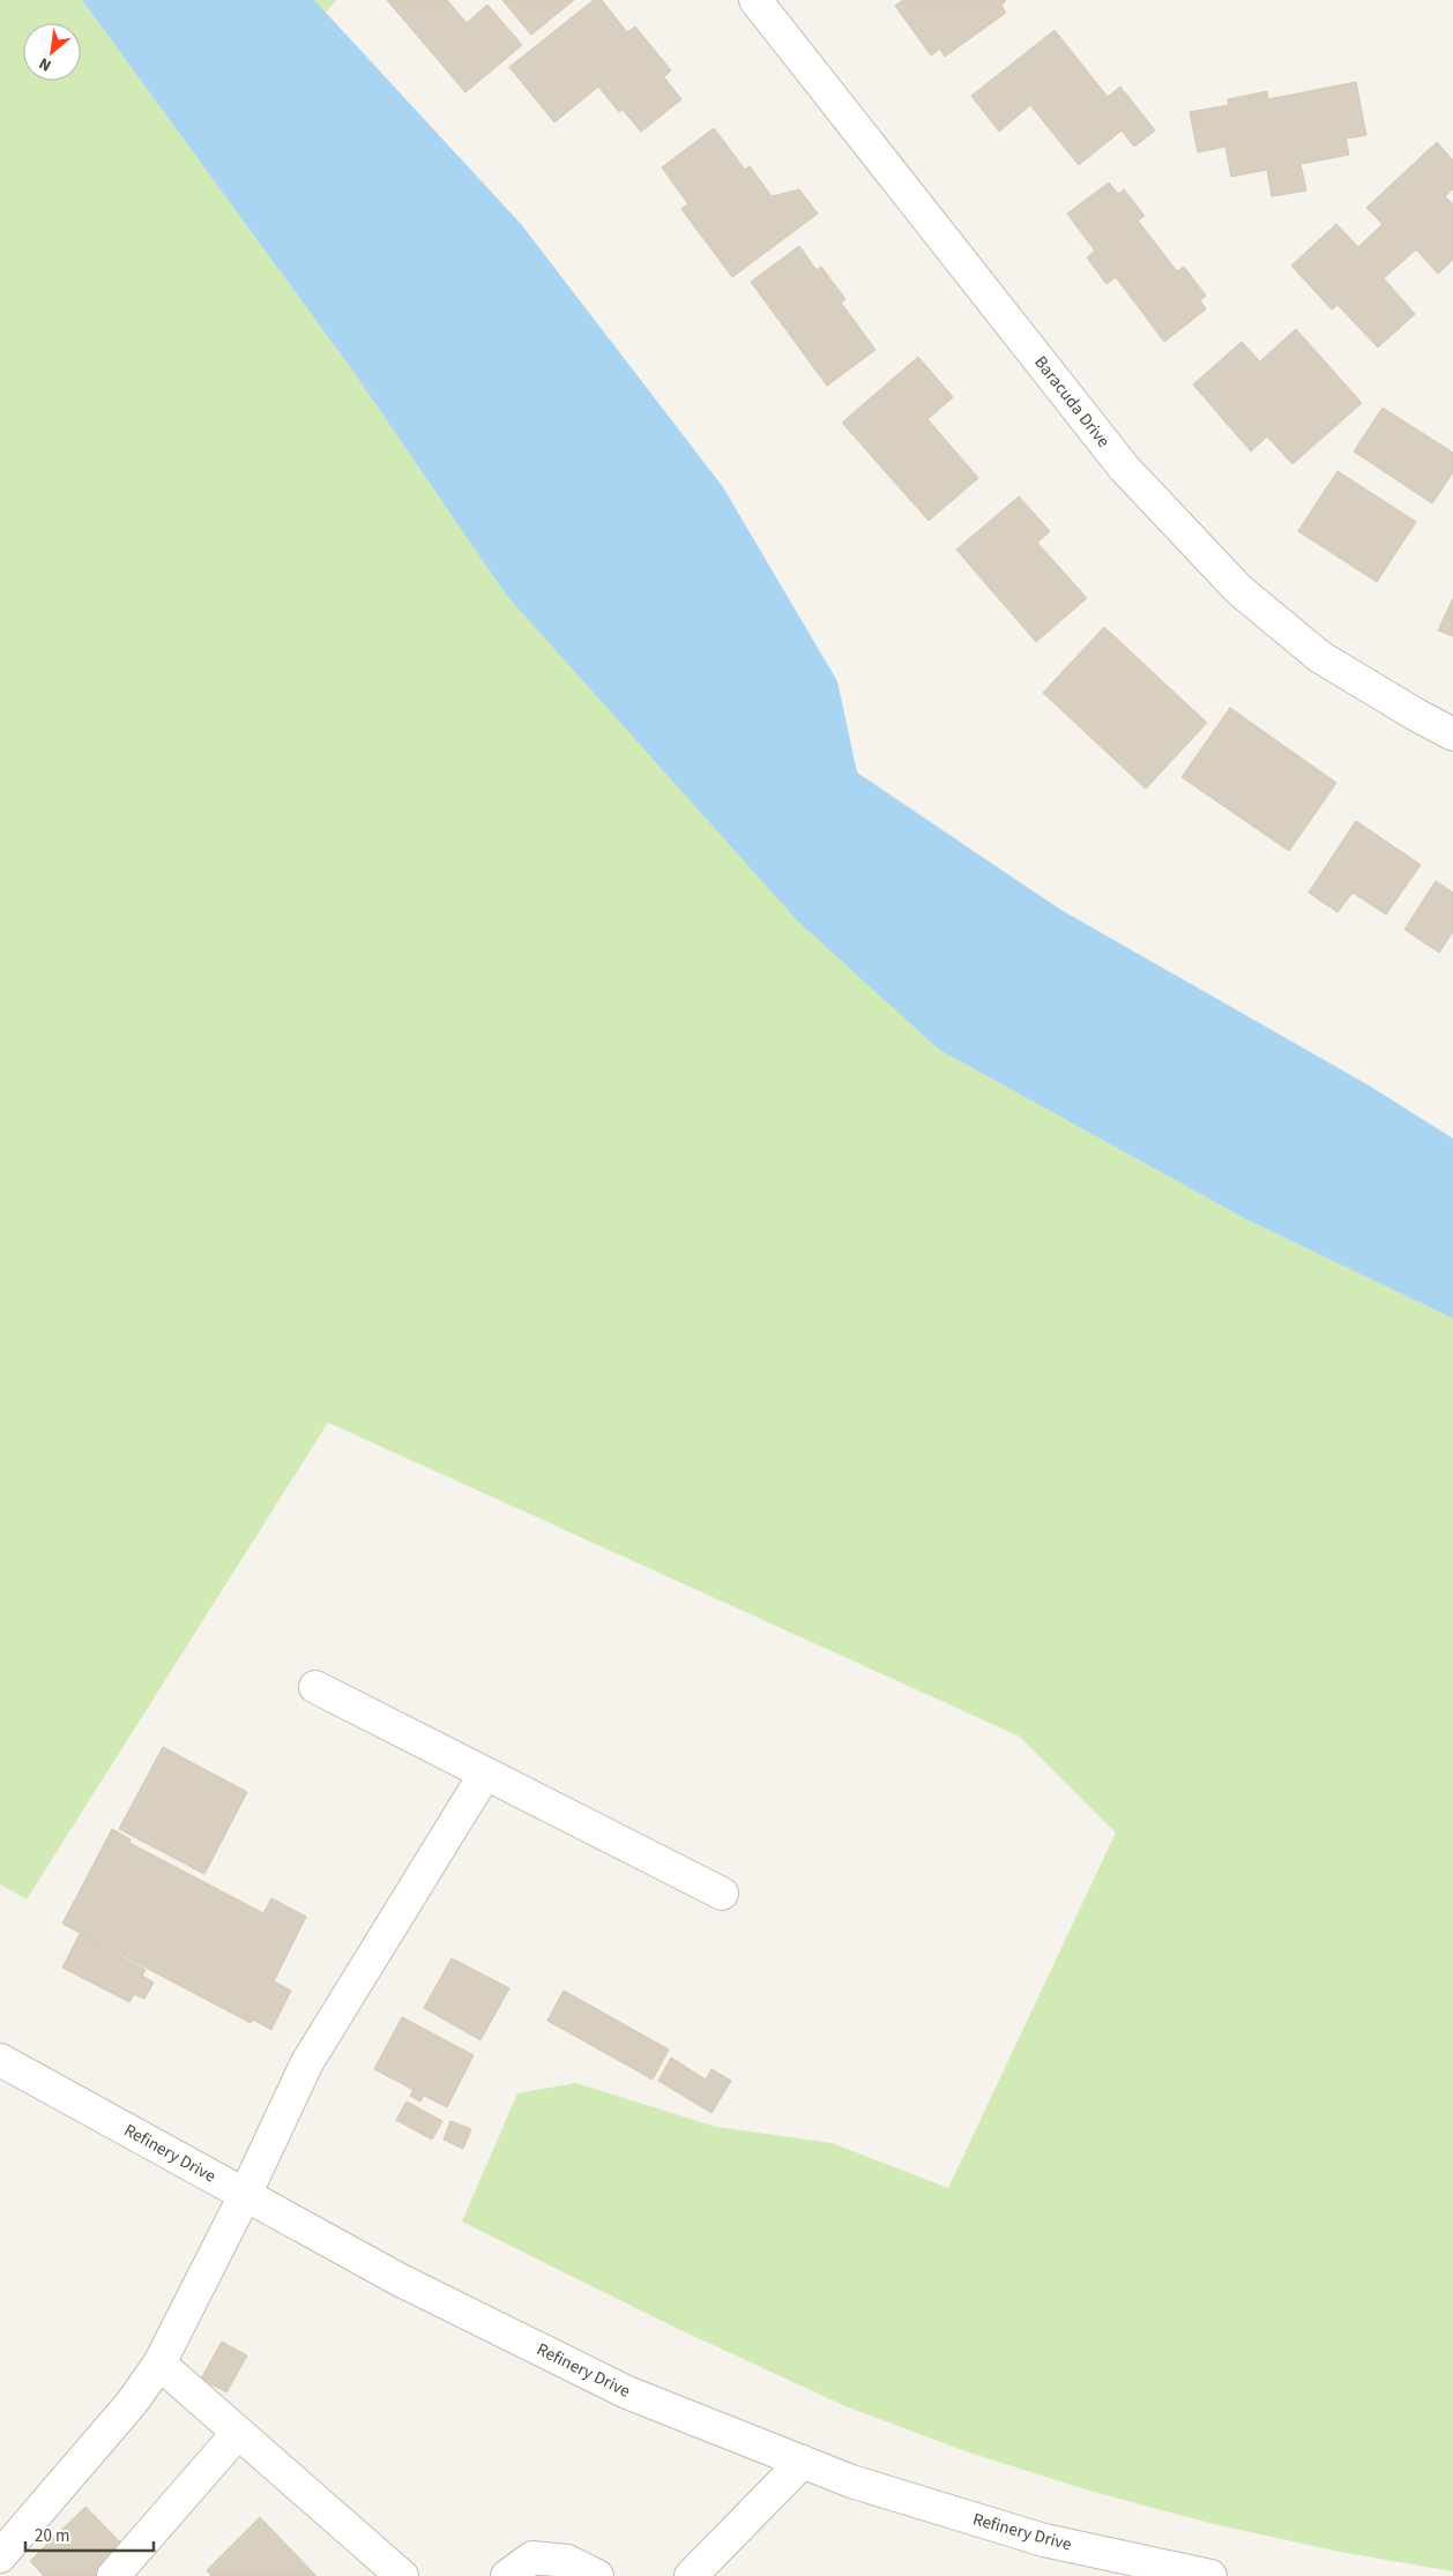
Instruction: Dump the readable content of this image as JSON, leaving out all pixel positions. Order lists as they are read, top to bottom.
{
  "streets": {
    "street": ["Baracuda Drive", "Refinery Drive"]
  },
  "scale_bar": "20 m",
  "north": "bottom left"
}
